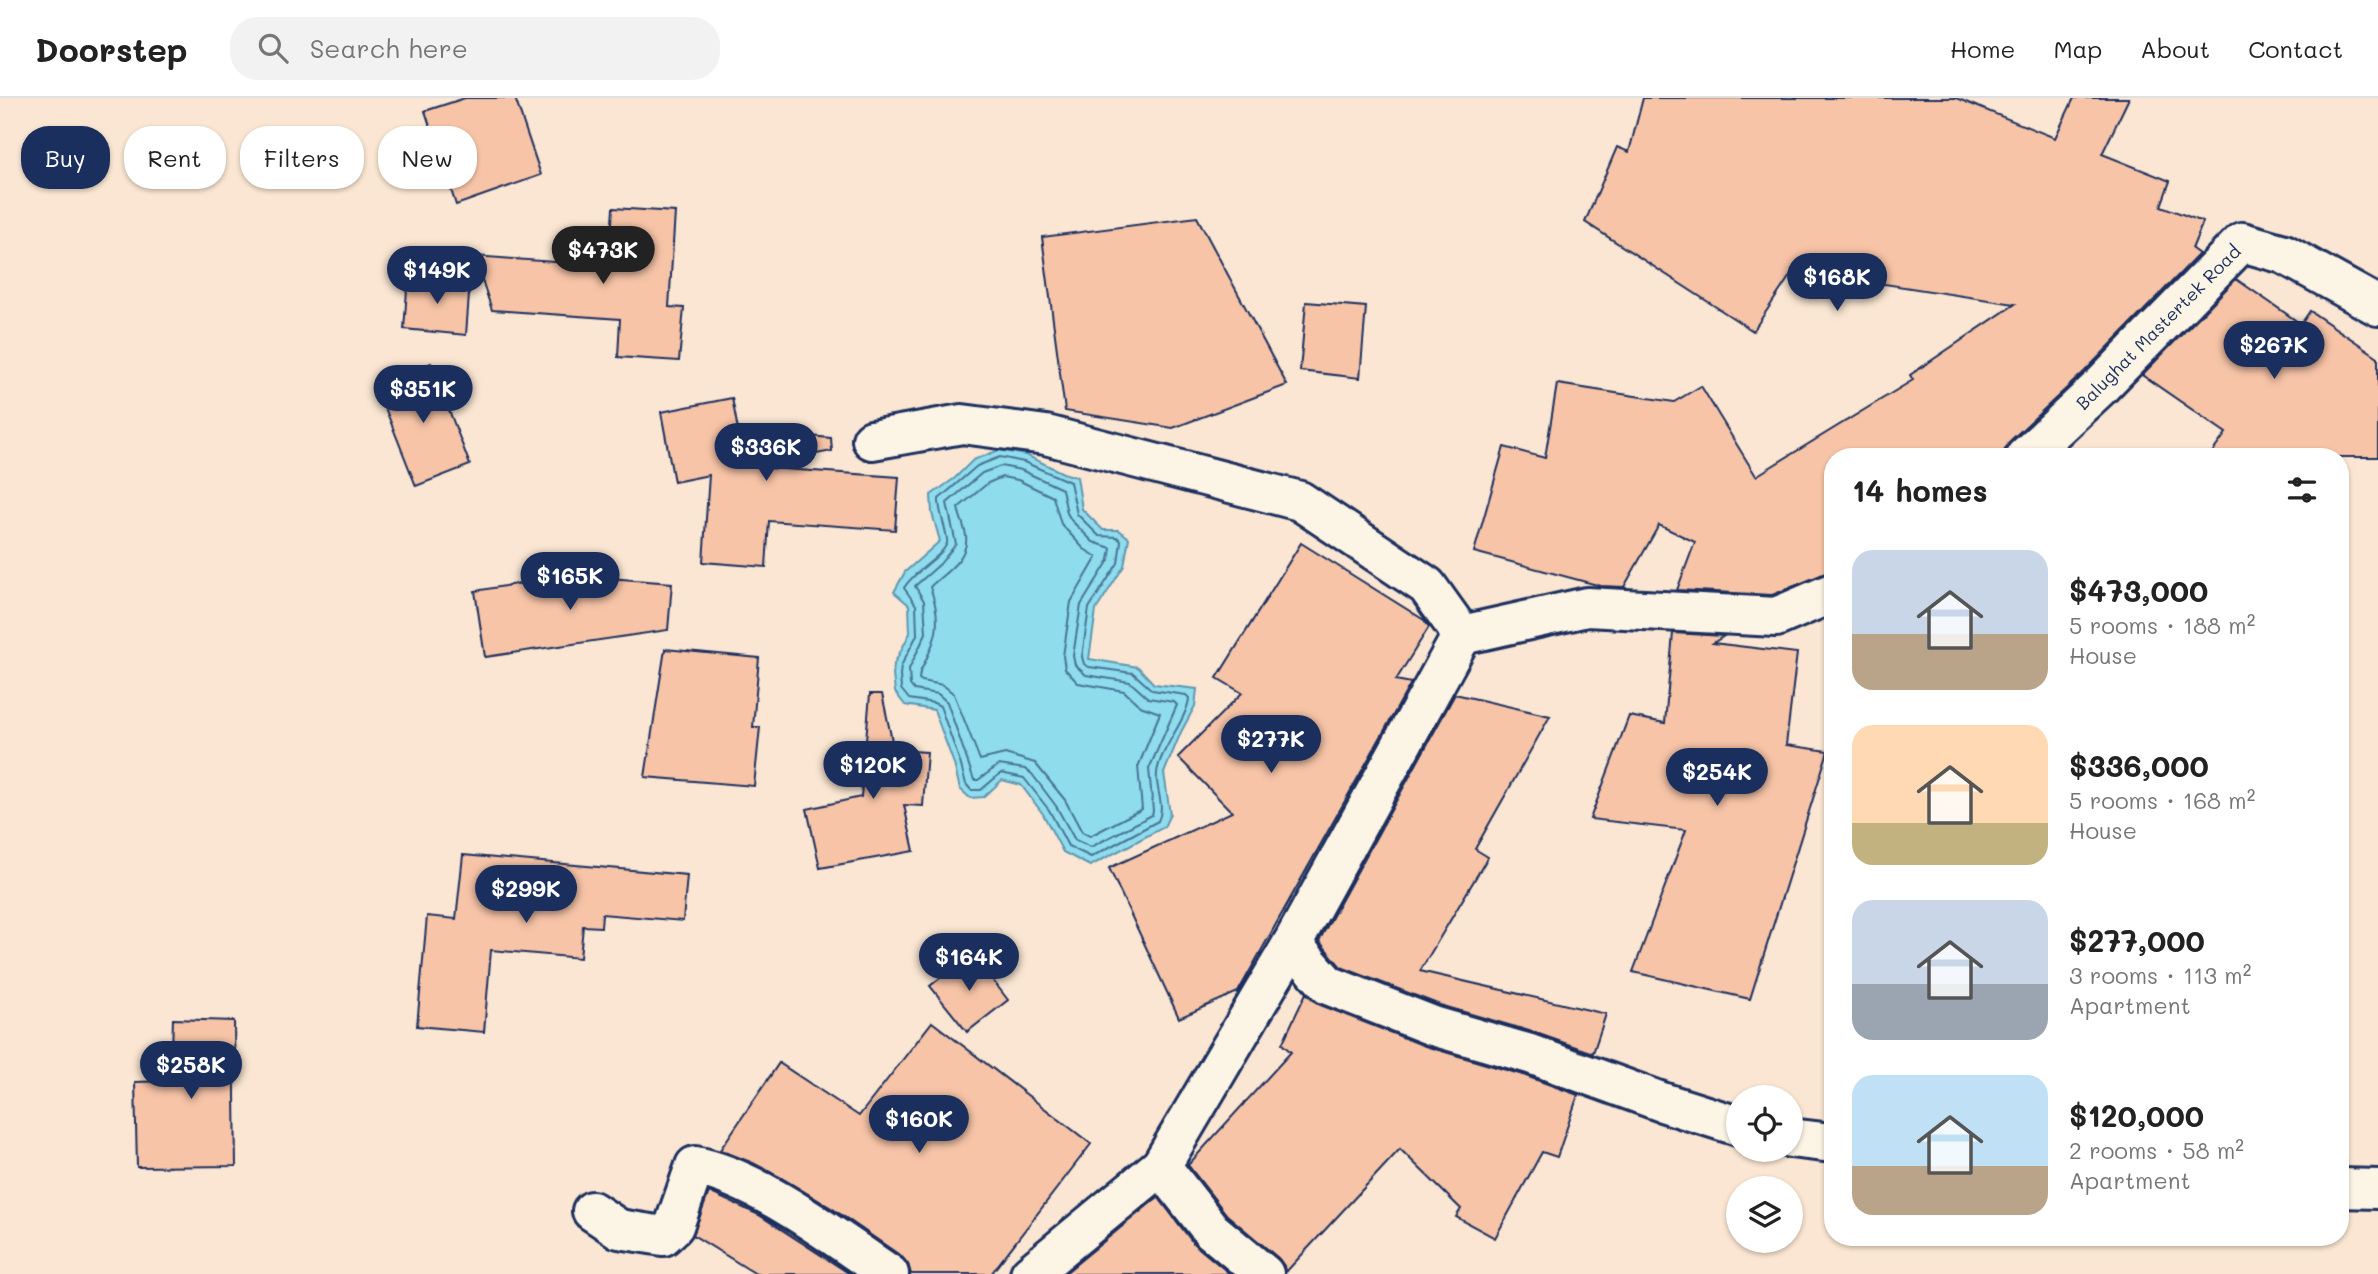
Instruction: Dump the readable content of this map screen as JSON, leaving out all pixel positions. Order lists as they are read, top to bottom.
{
  "streets": {
    "street": ["Balughat Mastertek Road"]
  },
  "page": {
    "header": "Doorstep",
    "search": "Search here",
    "nav": [
      "Home",
      "Map",
      "About",
      "Contact"
    ],
    "chip": [
      "Buy",
      "Rent",
      "Filters",
      "New"
    ],
    "price": [
      "$473K",
      "$149K",
      "$168K",
      "$267K",
      "$351K",
      "$336K",
      "$165K",
      "$277K",
      "$120K",
      "$254K",
      "$299K",
      "$164K",
      "$258K",
      "$160K"
    ],
    "heading": "14 homes",
    "list": [
      {
        "name": "$473,000",
        "note": "5 rooms · 188 m² · House"
      },
      {
        "name": "$336,000",
        "note": "5 rooms · 168 m² · House"
      },
      {
        "name": "$277,000",
        "note": "3 rooms · 113 m² · Apartment"
      },
      {
        "name": "$120,000",
        "note": "2 rooms · 58 m² · Apartment"
      }
    ]
  }
}
